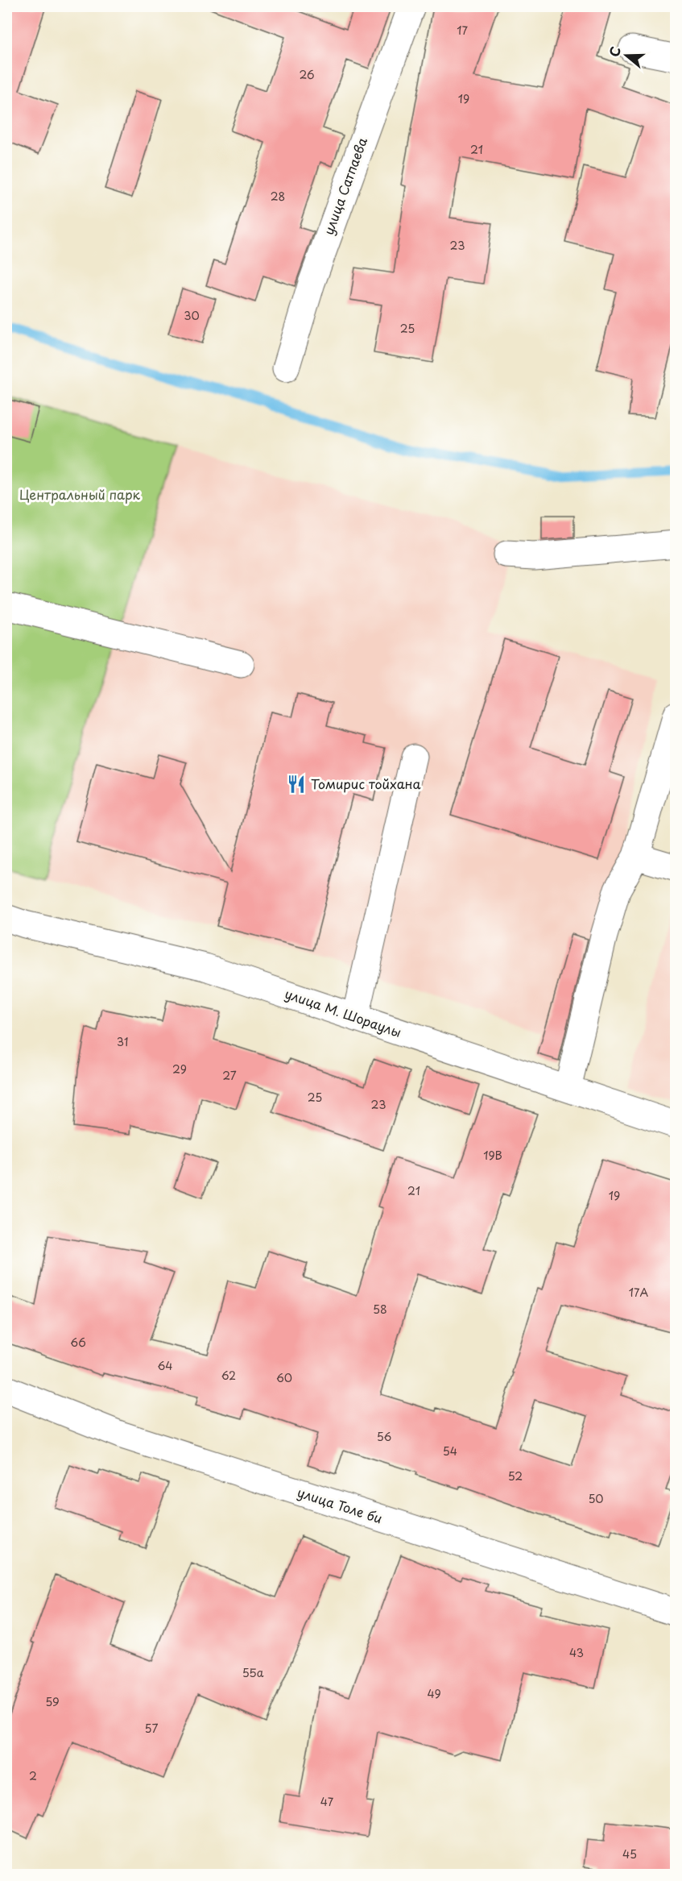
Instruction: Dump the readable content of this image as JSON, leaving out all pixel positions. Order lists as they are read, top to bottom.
{
  "streets": {
    "street": ["улица Сатпаева", "улица М. Шораулы", "улица Толе би"]
  },
  "parks": ["Центральный парк"],
  "places": {
    "restaurant": ["Томирис тойхана"]
  },
  "house_numbers": [
    "17",
    "26",
    "19",
    "21",
    "28",
    "23",
    "30",
    "25",
    "31",
    "29",
    "27",
    "25",
    "23",
    "19В",
    "21",
    "19",
    "17А",
    "58",
    "66",
    "64",
    "62",
    "60",
    "56",
    "54",
    "52",
    "50",
    "43",
    "55а",
    "49",
    "59",
    "57",
    "2",
    "47",
    "45"
  ],
  "north": "left"
}
